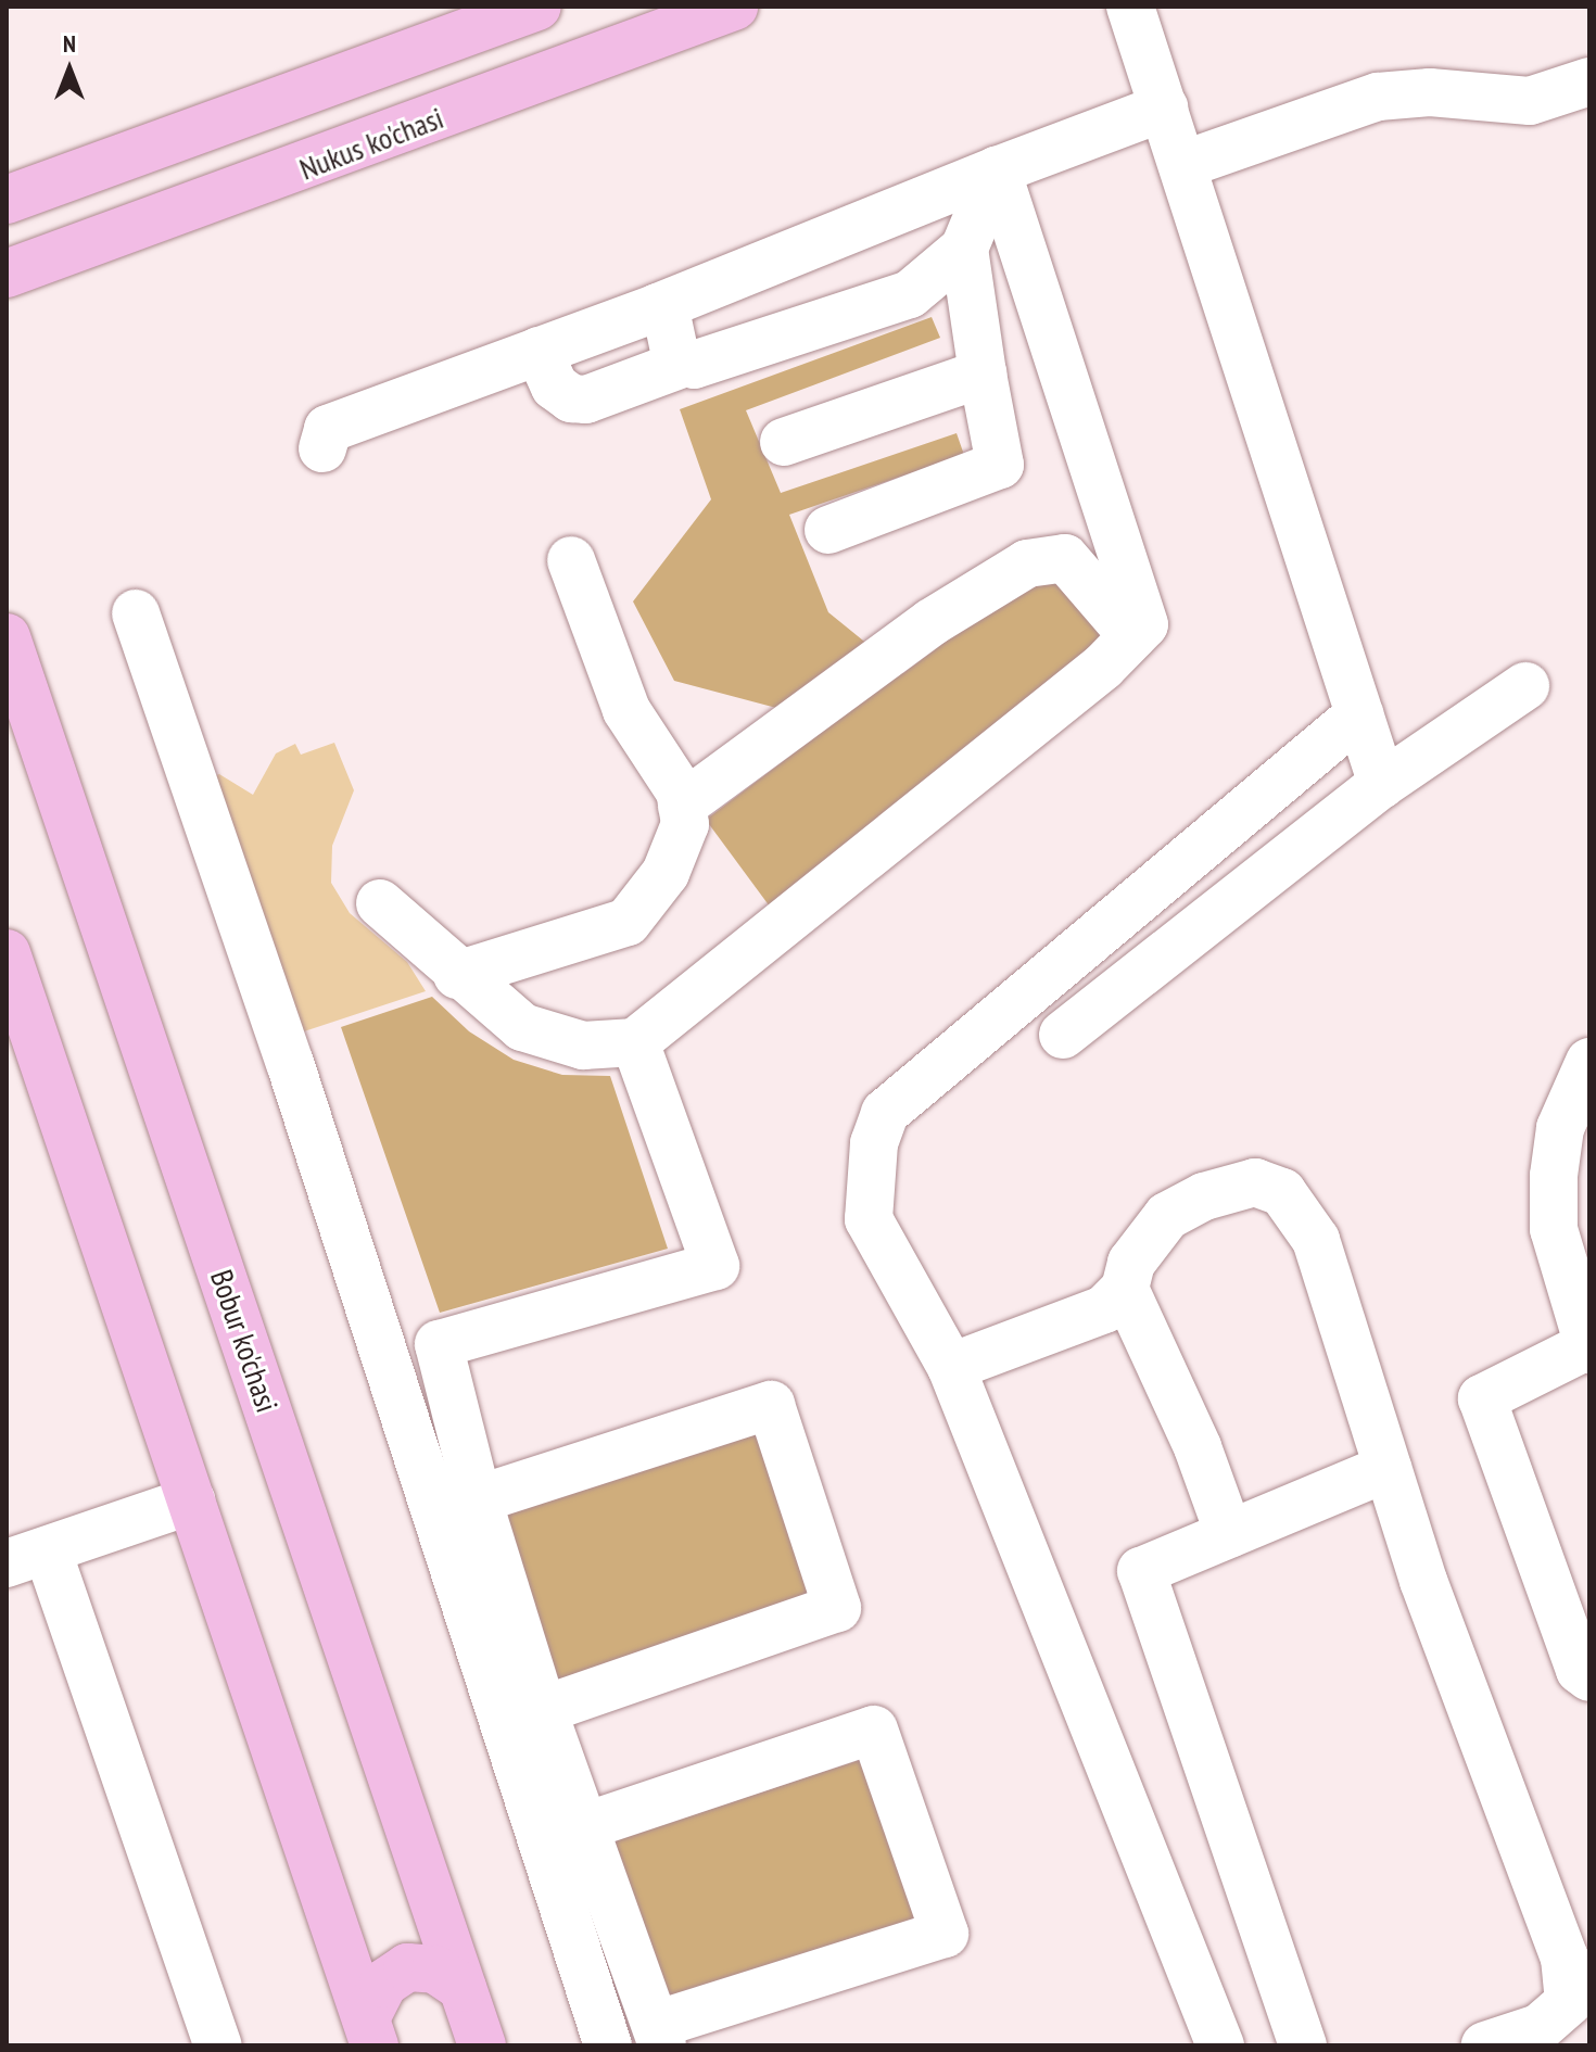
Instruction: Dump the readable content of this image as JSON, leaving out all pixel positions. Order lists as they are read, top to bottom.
{
  "streets": {
    "main road": ["Nukus ko'chasi", "Bobur ko'chasi"]
  },
  "north": "top"
}
